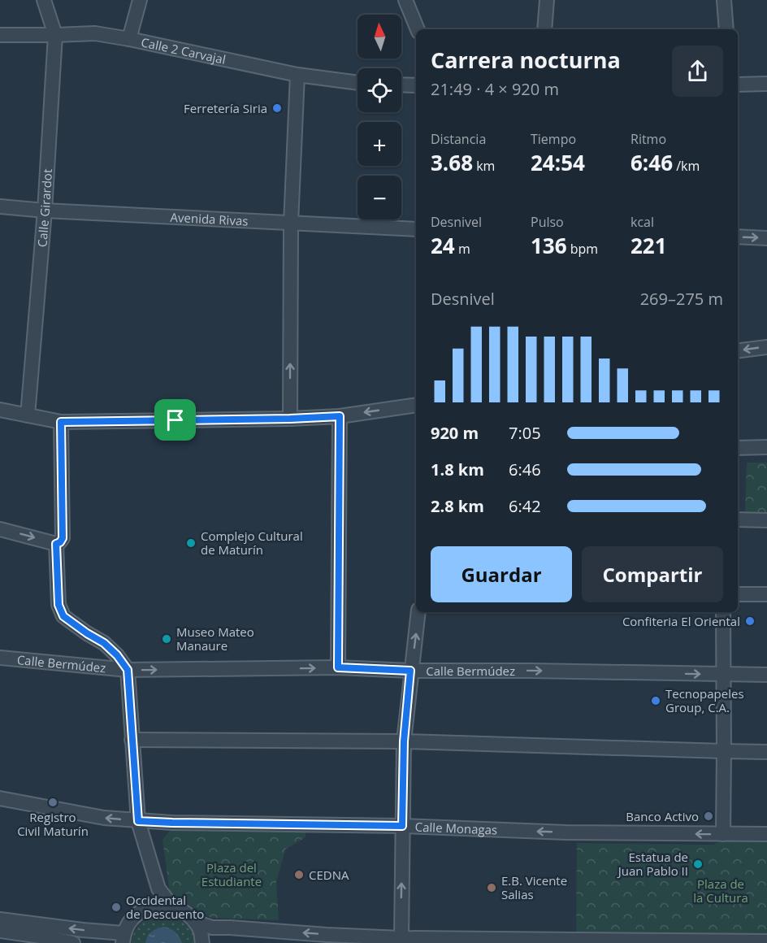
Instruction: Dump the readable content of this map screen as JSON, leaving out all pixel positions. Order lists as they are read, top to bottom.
{
  "streets": {
    "street": [
      "Calle 2 Carvajal",
      "Calle Girardot",
      "Avenida Rivas",
      "Calle Bermúdez",
      "Calle Monagas"
    ]
  },
  "crossings": [
    ["Calle 2 Carvajal", "Calle Girardot"],
    ["Calle Girardot", "Avenida Rivas"]
  ],
  "parks": ["Plaza del Estudiante", "Plaza de la Cultura"],
  "places": [
    "Ferretería Siria",
    "Complejo Cultural de Maturín",
    "Confiteria El Oriental",
    "Museo Mateo Manaure",
    "Tecnopapeles Group, C.A.",
    "Registro Civil Maturín",
    "Banco Activo",
    "Estatua de Juan Pablo II",
    "CEDNA",
    "E.B. Vicente Salias",
    "Occidental de Descuento"
  ],
  "north": "top",
  "page": {
    "map_buttons": ["+", "−"],
    "heading": ["Carrera nocturna", "21:49 · 4 × 920 m"],
    "stats": [
      ["Distancia", "3.68 km"],
      ["Tiempo", "24:54"],
      ["Ritmo", "6:46 /km"],
      ["Desnivel", "24 m"],
      ["Pulso", "136 bpm"],
      ["kcal", "221"]
    ],
    "chart": ["Desnivel", "269–275 m"],
    "list": [
      {
        "name": "920 m",
        "note": "7:05"
      },
      {
        "name": "1.8 km",
        "note": "6:46"
      },
      {
        "name": "2.8 km",
        "note": "6:42"
      }
    ],
    "buttons": ["Guardar", "Compartir"]
  }
}
